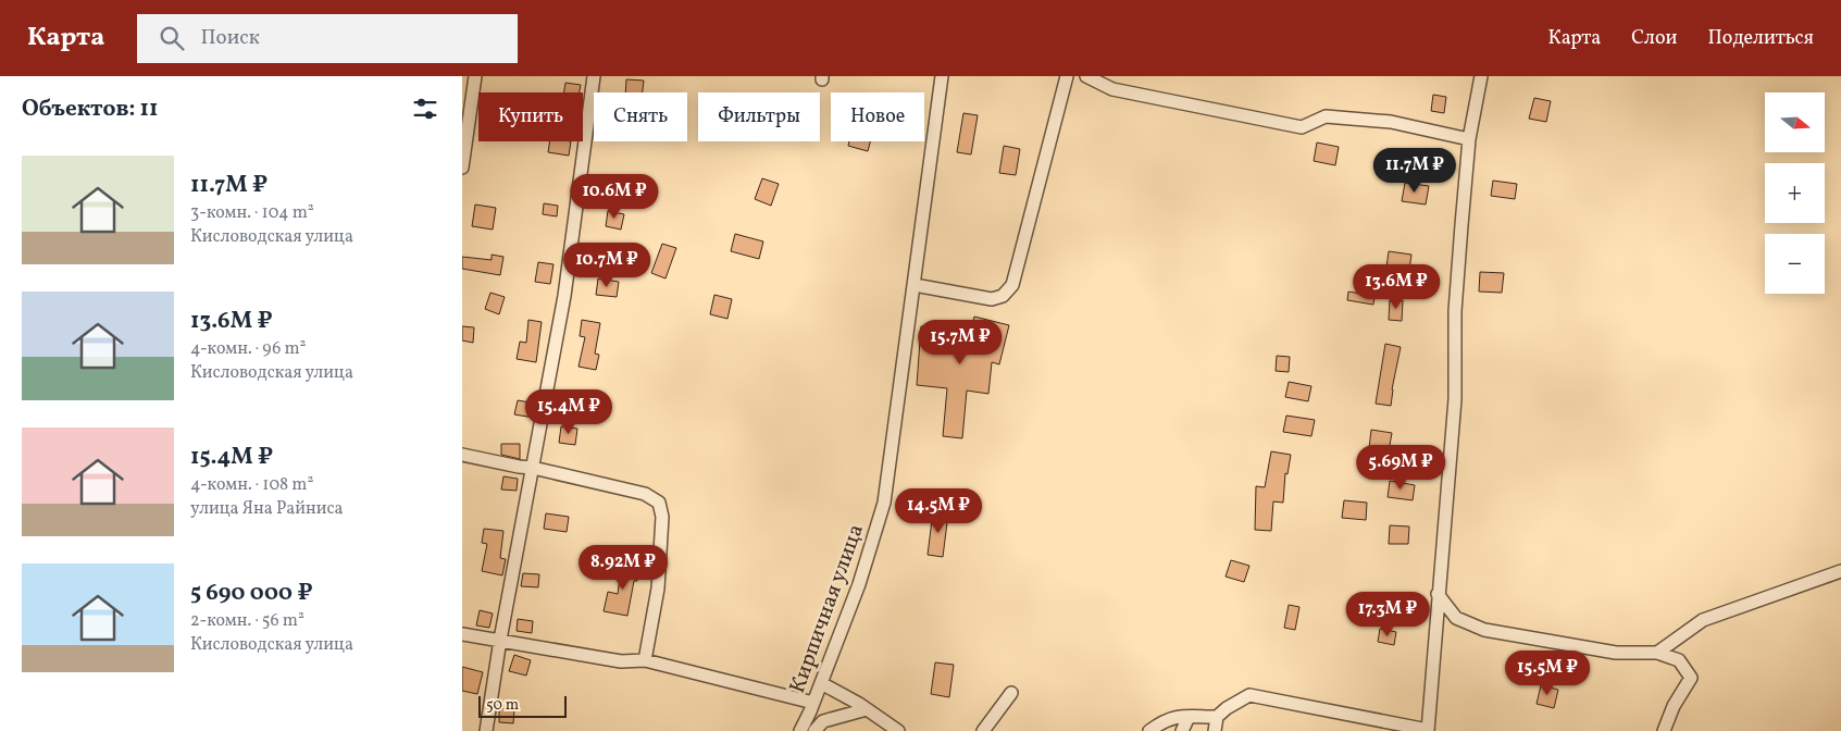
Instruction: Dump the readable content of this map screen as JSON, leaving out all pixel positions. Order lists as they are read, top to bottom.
{
  "streets": {
    "street": ["Кирпичная улица"]
  },
  "scale_bar": "50 m",
  "north": "right",
  "page": {
    "header": "Карта",
    "search": "Поиск",
    "nav": ["Карта", "Слои", "Поделиться"],
    "heading": "Объектов: 11",
    "map_buttons": ["+", "−"],
    "chip": [
      "Купить",
      "Снять",
      "Фильтры",
      "Новое"
    ],
    "list": [
      {
        "name": "11.7M ₽",
        "note": "3-комн. · 104 m² · Кисловодская улица"
      },
      {
        "name": "13.6M ₽",
        "note": "4-комн. · 96 m² · Кисловодская улица"
      },
      {
        "name": "15.4M ₽",
        "note": "4-комн. · 108 m² · улица Яна Райниса"
      },
      {
        "name": "5 690 000 ₽",
        "note": "2-комн. · 56 m² · Кисловодская улица"
      }
    ],
    "price": [
      "11.7M ₽",
      "10.6M ₽",
      "10.7M ₽",
      "13.6M ₽",
      "15.7M ₽",
      "15.4M ₽",
      "5.69M ₽",
      "14.5M ₽",
      "8.92M ₽",
      "17.3M ₽",
      "15.5M ₽"
    ],
    "scale": "50 m"
  }
}
